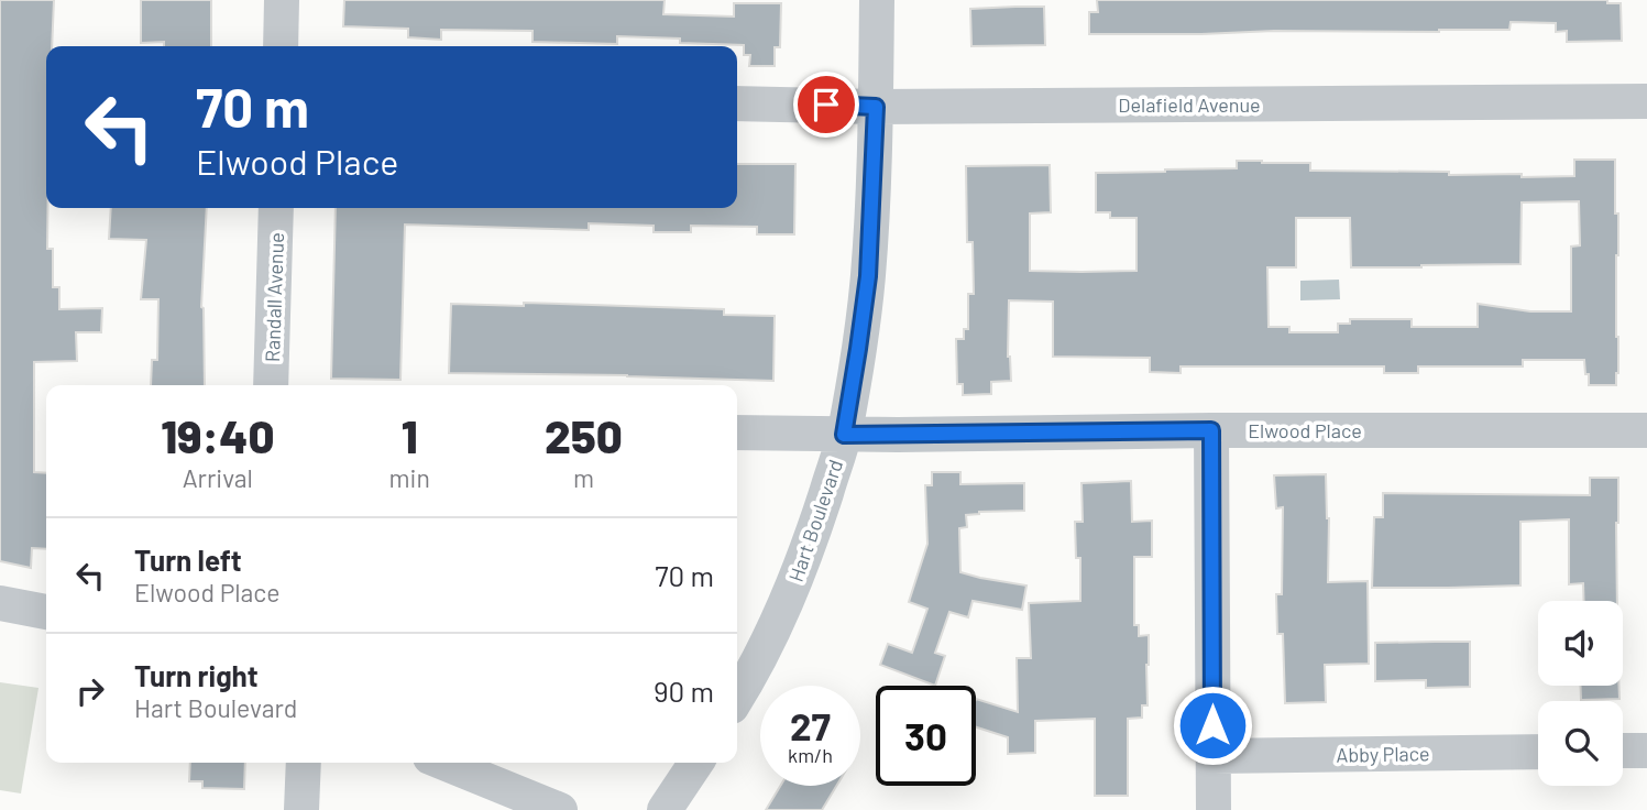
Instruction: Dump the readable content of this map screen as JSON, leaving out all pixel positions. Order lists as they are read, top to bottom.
{
  "streets": {
    "street": [
      "Delafield Avenue",
      "Randall Avenue",
      "Elwood Place",
      "Hart Boulevard",
      "Abby Place"
    ]
  },
  "crossings": [
    ["Delafield Avenue", "Hart Boulevard"],
    ["Elwood Place", "Hart Boulevard"]
  ],
  "page": {
    "turn": ["70 m", "Elwood Place"],
    "eta": [
      "19:40",
      "Arrival",
      "1",
      "min",
      "250",
      "m"
    ],
    "list": [
      {
        "name": "Turn left",
        "note": "Elwood Place",
        "value": "70 m"
      },
      {
        "name": "Turn right",
        "note": "Hart Boulevard",
        "value": "90 m"
      }
    ],
    "speed": "27 km/h",
    "limit": "30"
  }
}
